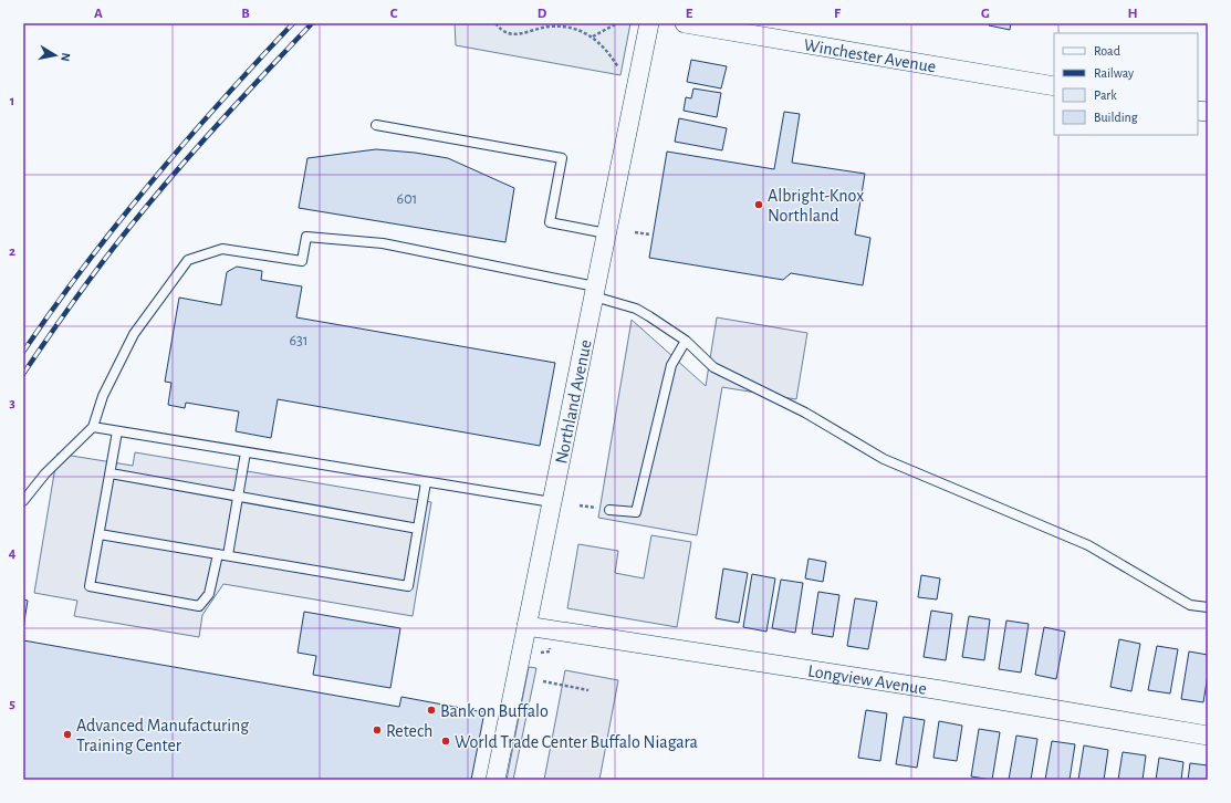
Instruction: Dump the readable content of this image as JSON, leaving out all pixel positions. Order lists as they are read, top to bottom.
{
  "streets": {
    "street": ["Winchester Avenue", "Northland Avenue", "Longview Avenue"]
  },
  "crossings": [
    ["Northland Avenue", "Longview Avenue"]
  ],
  "places": [
    "Albright-Knox Northland",
    "Bank on Buffalo",
    "Retech",
    "Advanced Manufacturing Training Center",
    "World Trade Center Buffalo Niagara"
  ],
  "house_numbers": ["601", "631"],
  "legend": [
    "Road",
    "Railway",
    "Park",
    "Building"
  ],
  "north": "right",
  "grid": {
    "columns": [
      "A",
      "B",
      "C",
      "D",
      "E",
      "F",
      "G",
      "H"
    ],
    "rows": [
      "1",
      "2",
      "3",
      "4",
      "5"
    ]
  }
}
